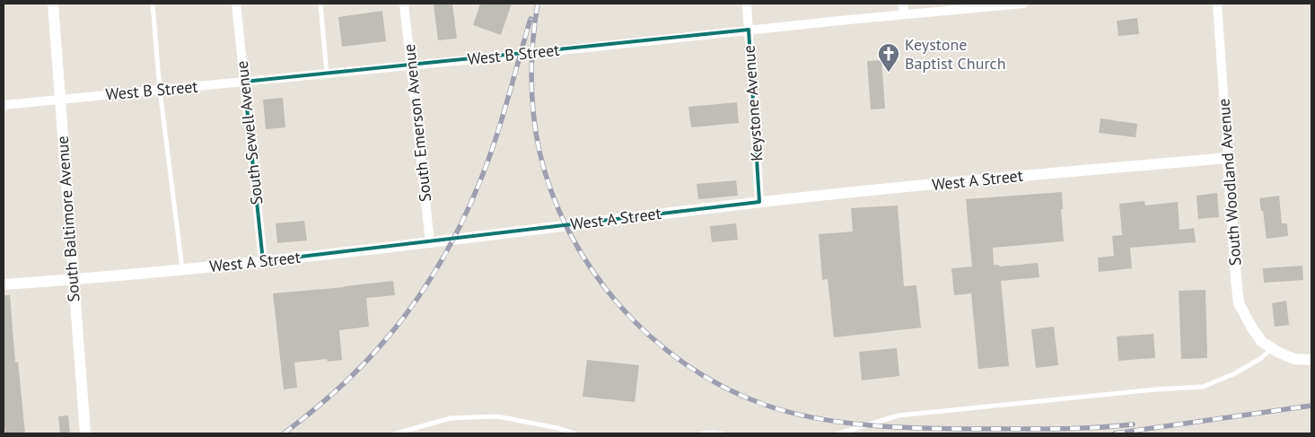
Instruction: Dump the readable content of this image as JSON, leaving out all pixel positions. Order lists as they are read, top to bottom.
{
  "streets": {
    "street": [
      "West B Street",
      "Keystone Avenue",
      "South Emerson Avenue",
      "South Sewell Avenue",
      "West A Street",
      "South Woodland Avenue",
      "South Baltimore Avenue"
    ]
  },
  "crossings": [
    ["West B Street", "Keystone Avenue"],
    ["West B Street", "South Emerson Avenue"],
    ["West B Street", "South Sewell Avenue"],
    ["West B Street", "South Baltimore Avenue"],
    ["Keystone Avenue", "West A Street"],
    ["South Emerson Avenue", "West A Street"],
    ["South Sewell Avenue", "West A Street"],
    ["West A Street", "South Woodland Avenue"],
    ["West A Street", "South Baltimore Avenue"]
  ],
  "places": {
    "church": ["Keystone Baptist Church"]
  }
}
